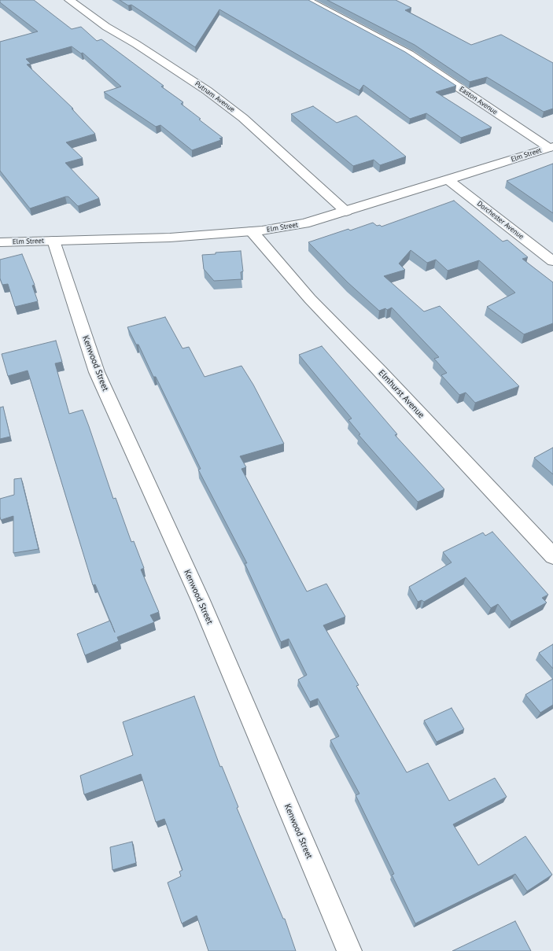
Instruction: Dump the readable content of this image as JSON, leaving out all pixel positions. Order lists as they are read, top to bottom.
{
  "streets": {
    "street": [
      "Putnam Avenue",
      "Easton Avenue",
      "Elm Street",
      "Dorchester Avenue",
      "Kenwood Street",
      "Elmhurst Avenue"
    ]
  },
  "crossings": [
    ["Putnam Avenue", "Elm Street"],
    ["Easton Avenue", "Elm Street"],
    ["Elm Street", "Dorchester Avenue"],
    ["Elm Street", "Kenwood Street"],
    ["Elm Street", "Elmhurst Avenue"]
  ]
}
